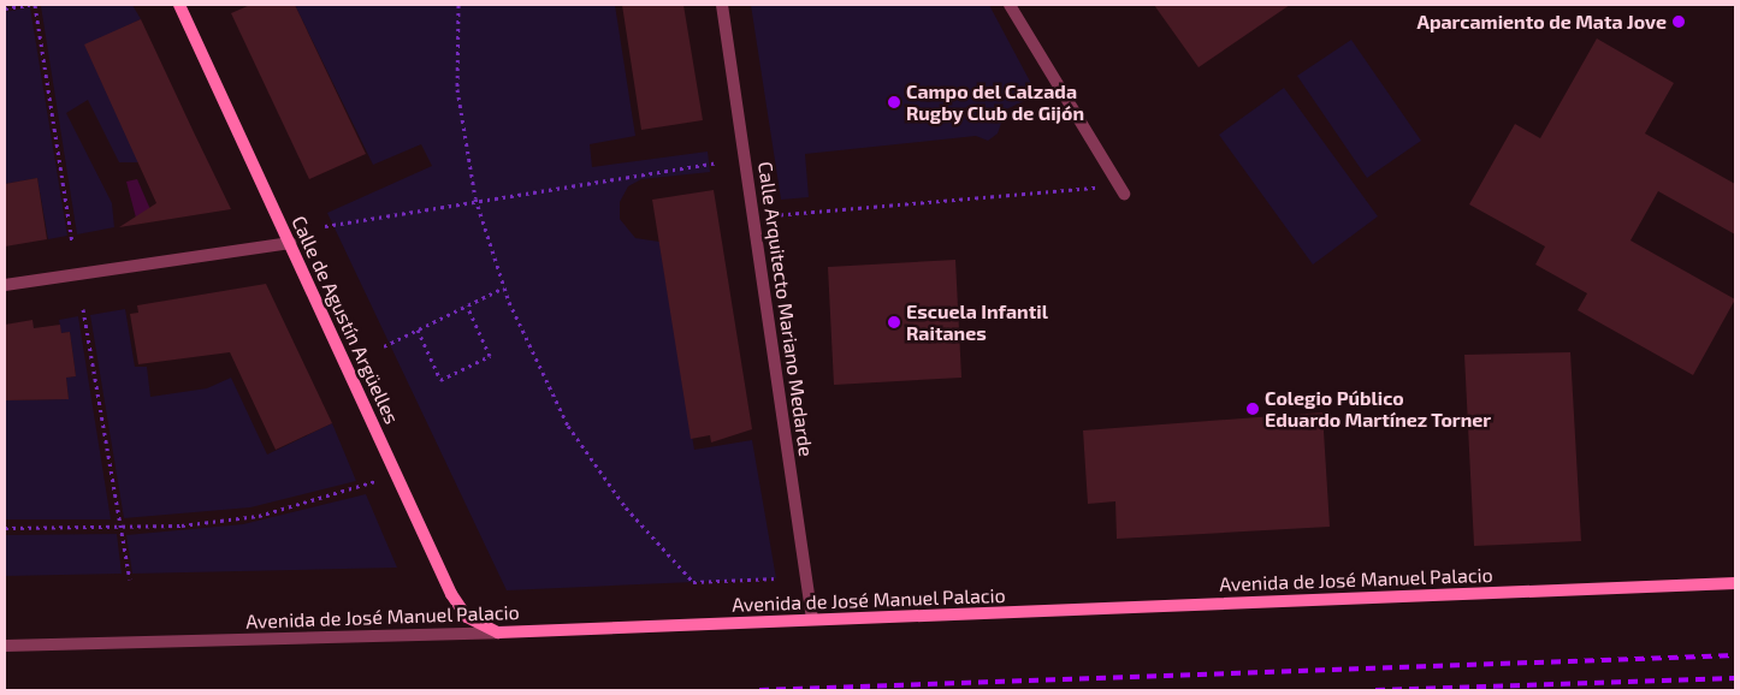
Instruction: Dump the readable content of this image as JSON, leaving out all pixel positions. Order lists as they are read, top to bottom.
{
  "streets": {
    "street": ["Calle Arquitecto Mariano Medarde", "Calle de Agustín Argüelles", "Avenida de José Manuel Palacio"]
  },
  "crossings": [
    ["Calle Arquitecto Mariano Medarde", "Avenida de José Manuel Palacio"],
    ["Calle de Agustín Argüelles", "Avenida de José Manuel Palacio"]
  ],
  "places": [
    "Aparcamiento de Mata Jove",
    "Campo del Calzada Rugby Club de Gijón",
    "Escuela Infantil Raitanes",
    "Colegio Público Eduardo Martínez Torner"
  ]
}
